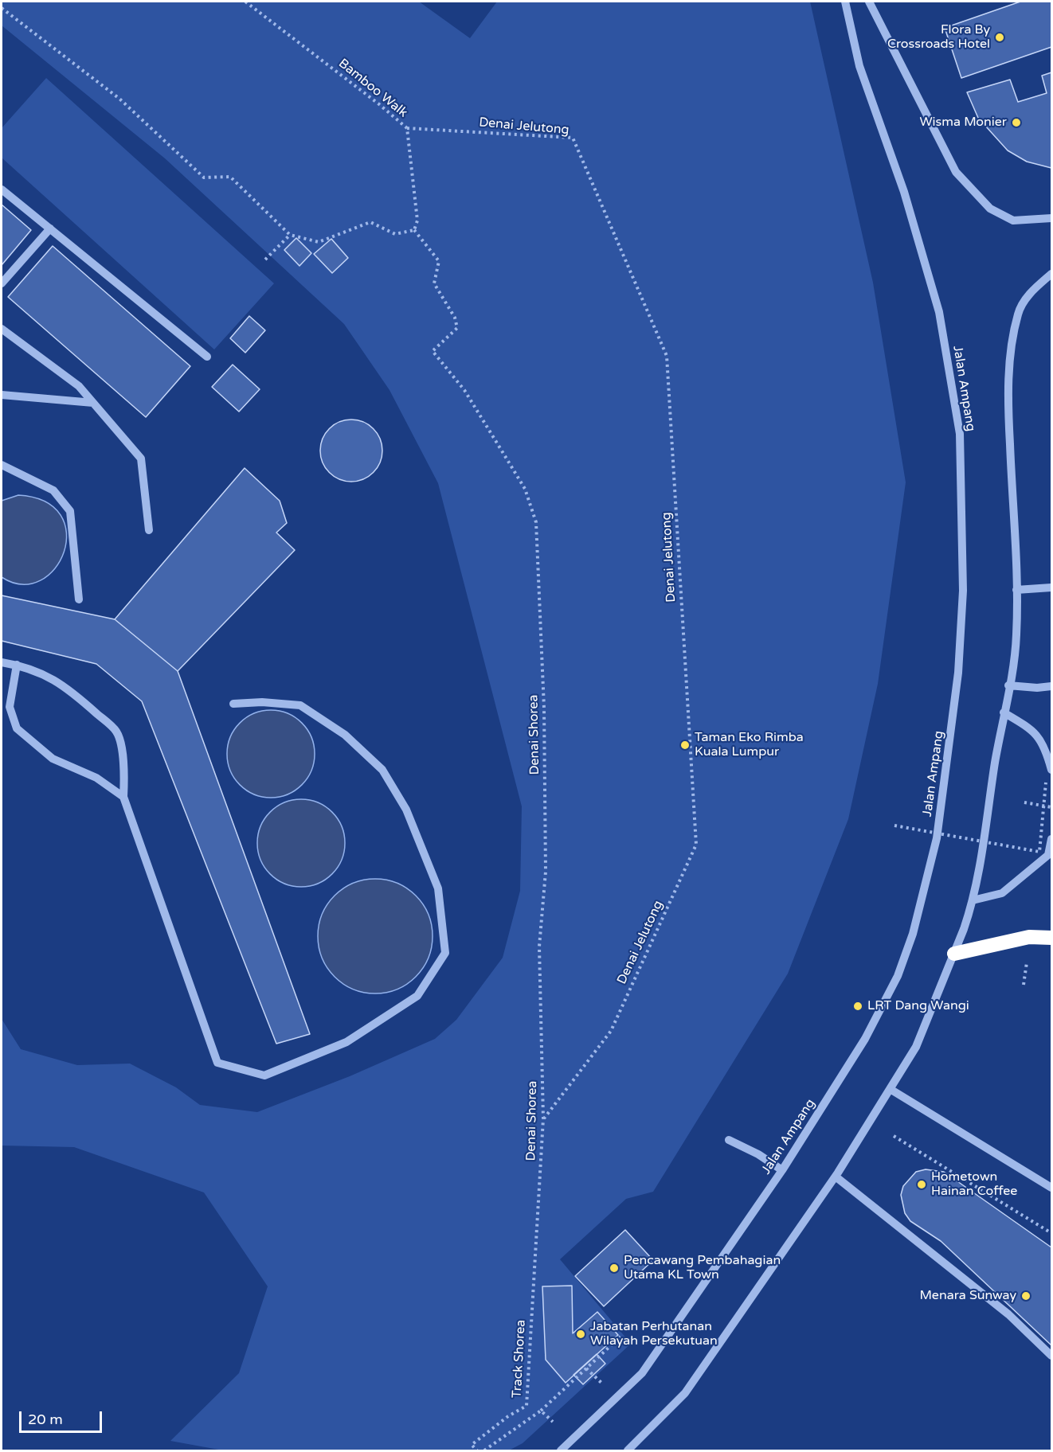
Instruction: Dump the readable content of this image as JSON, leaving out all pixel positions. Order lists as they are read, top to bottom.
{
  "streets": {
    "street": ["Jalan Ampang"],
    "path": [
      "Bamboo Walk",
      "Denai Jelutong",
      "Denai Shorea",
      "Track Shorea"
    ]
  },
  "crossings": [
    ["Bamboo Walk", "Denai Jelutong"],
    ["Bamboo Walk", "Denai Shorea"],
    ["Denai Jelutong", "Denai Shorea"],
    ["Denai Shorea", "Track Shorea"]
  ],
  "places": [
    "Flora By Crossroads Hotel",
    "Wisma Monier",
    "Taman Eko Rimba Kuala Lumpur",
    "LRT Dang Wangi",
    "Hometown Hainan Coffee",
    "Pencawang Pembahagian Utama KL Town",
    "Menara Sunway",
    "Jabatan Perhutanan Wilayah Persekutuan"
  ],
  "scale_bar": "20 m"
}
